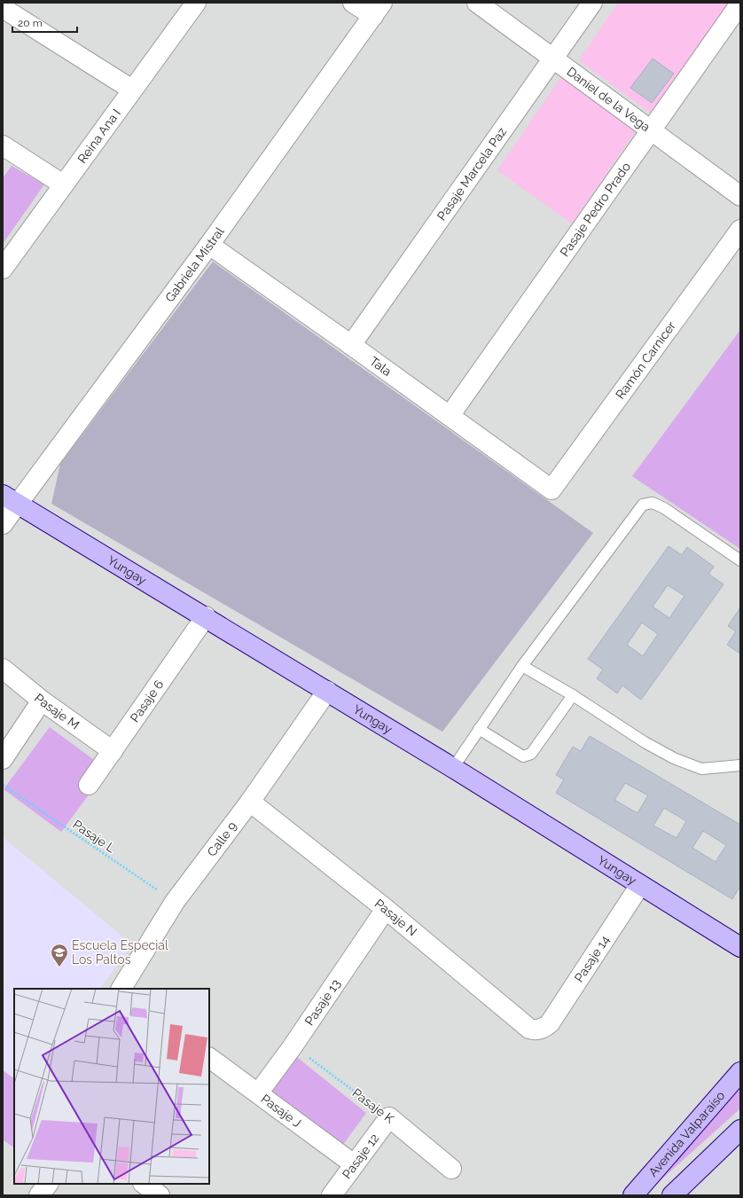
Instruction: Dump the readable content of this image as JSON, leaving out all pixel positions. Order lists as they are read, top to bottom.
{
  "streets": {
    "street": [
      "Daniel de la Vega",
      "Reina Ana I",
      "Pasaje Marcela Paz",
      "Pasaje Pedro Prado",
      "Gabriela Mistral",
      "Ramón Carnicer",
      "Tala",
      "Yungay",
      "Pasaje 6",
      "Pasaje M",
      "Calle 9",
      "Pasaje N",
      "Pasaje 14",
      "Pasaje 13",
      "Pasaje K",
      "Pasaje J",
      "Avenida Valparaíso",
      "Pasaje 12"
    ],
    "path": ["Pasaje L"]
  },
  "crossings": [
    ["Daniel de la Vega", "Pasaje Marcela Paz"],
    ["Daniel de la Vega", "Pasaje Pedro Prado"],
    ["Pasaje Marcela Paz", "Tala"],
    ["Pasaje Pedro Prado", "Tala"],
    ["Gabriela Mistral", "Tala"],
    ["Gabriela Mistral", "Yungay"],
    ["Ramón Carnicer", "Tala"],
    ["Yungay", "Pasaje 6"],
    ["Yungay", "Calle 9"],
    ["Yungay", "Pasaje 14"],
    ["Pasaje 6", "Pasaje M"],
    ["Pasaje L", "Calle 9"],
    ["Calle 9", "Pasaje N"],
    ["Pasaje N", "Pasaje 14"],
    ["Pasaje N", "Pasaje 13"],
    ["Pasaje 13", "Pasaje K"],
    ["Pasaje 13", "Pasaje J"],
    ["Pasaje K", "Pasaje 12"],
    ["Pasaje J", "Pasaje 12"]
  ],
  "places": {
    "school or university": ["Escuela Especial Los Paltos"]
  },
  "scale_bar": "20 m"
}
